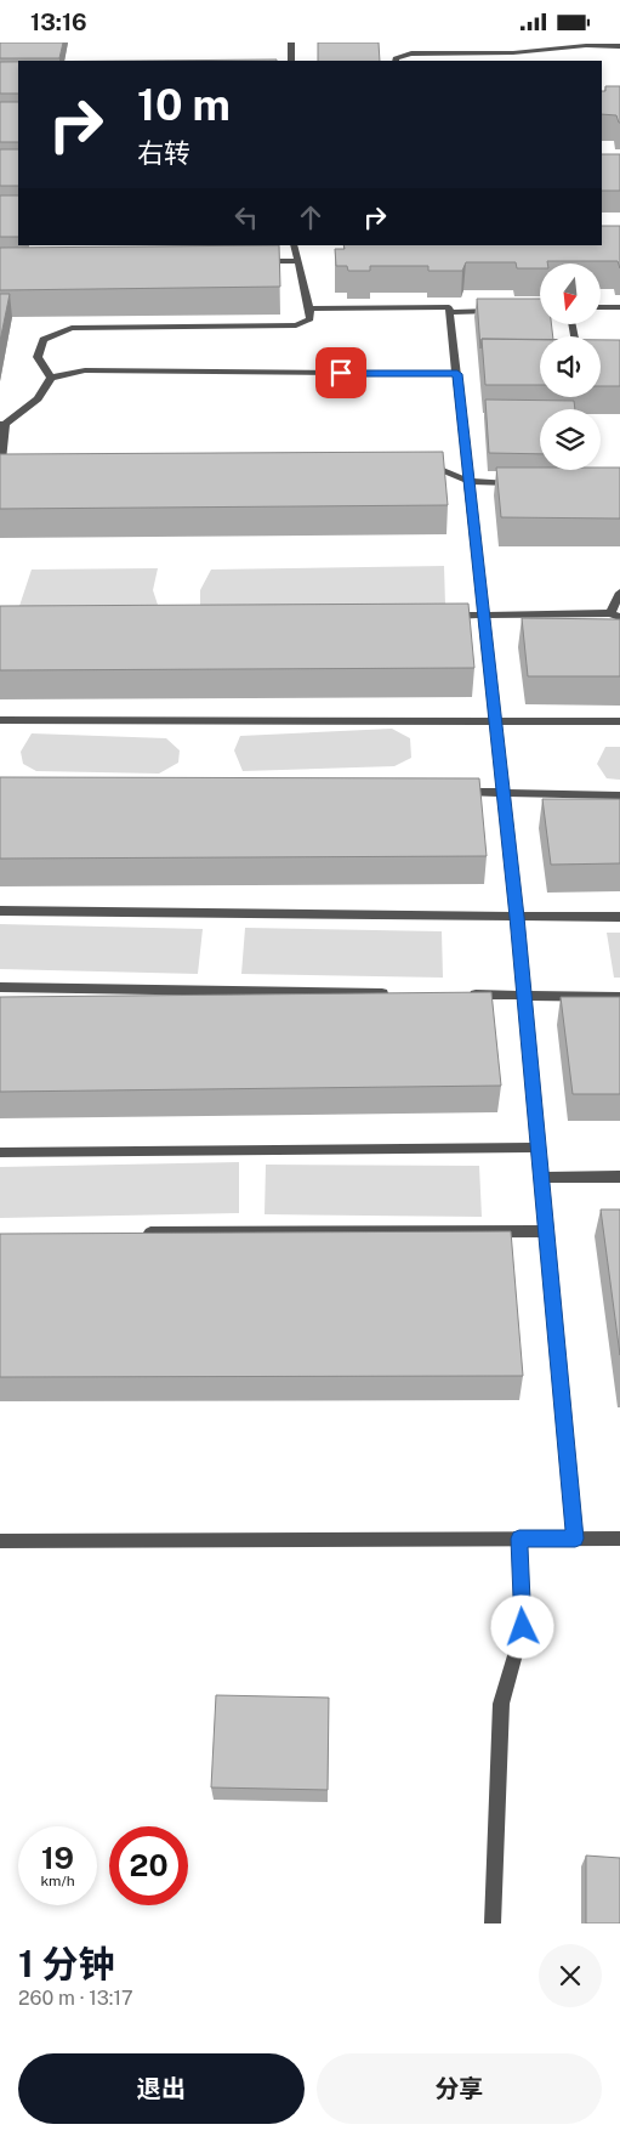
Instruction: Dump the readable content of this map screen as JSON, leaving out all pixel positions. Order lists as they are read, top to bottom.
{
  "north": "bottom",
  "page": {
    "status": "13:16",
    "turn": ["10 m", "右转"],
    "speed": "19 km/h",
    "limit": "20",
    "heading": ["1 分钟", "260 m · 13:17"],
    "buttons": ["退出", "分享"]
  }
}
